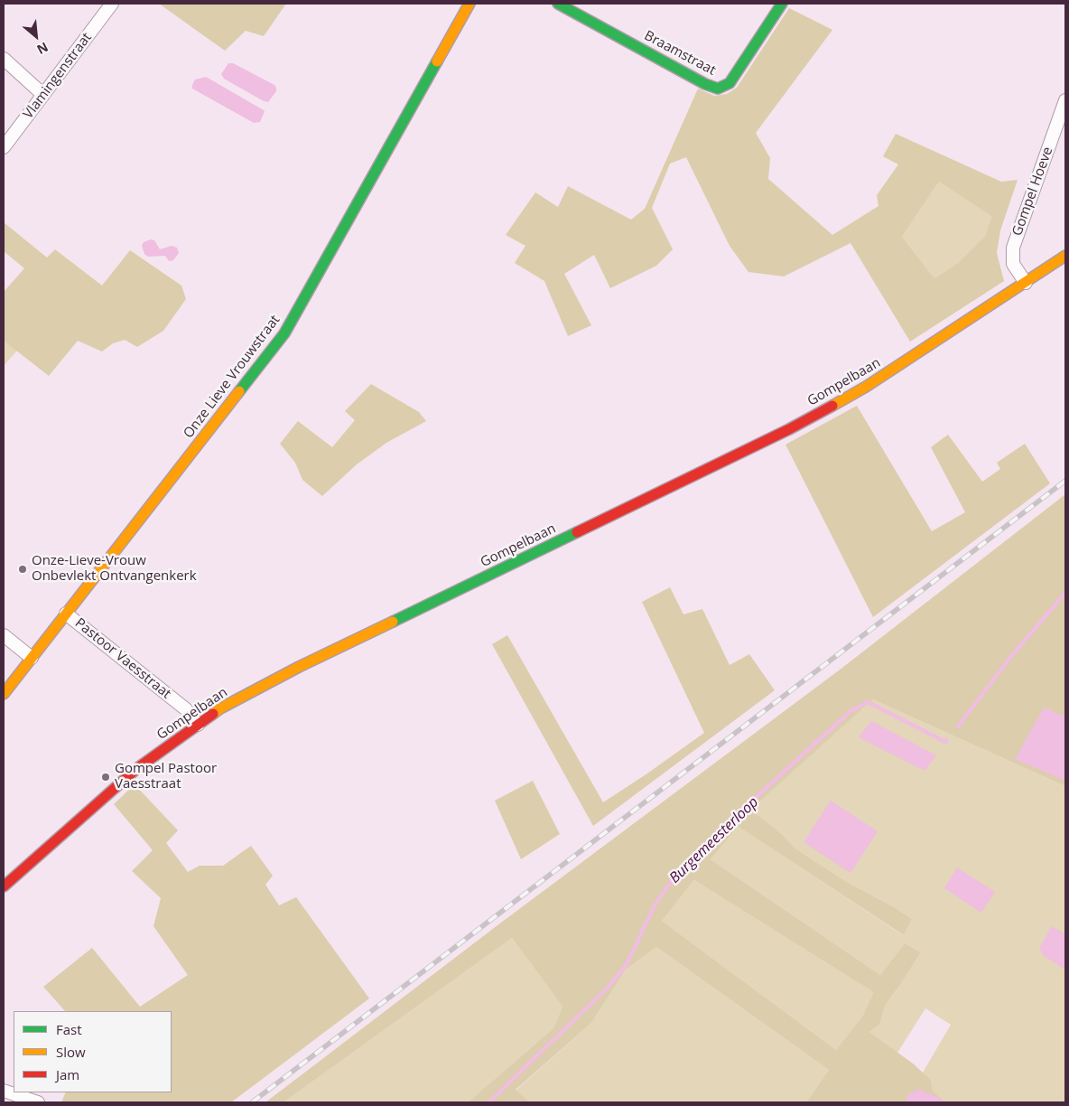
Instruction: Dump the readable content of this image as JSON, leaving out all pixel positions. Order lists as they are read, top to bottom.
{
  "streets": {
    "street": [
      "Braamstraat",
      "Vlamingenstraat",
      "Gompel Hoeve",
      "Onze Lieve Vrouwstraat",
      "Gompelbaan",
      "Pastoor Vaesstraat"
    ]
  },
  "crossings": [
    ["Gompel Hoeve", "Gompelbaan"],
    ["Onze Lieve Vrouwstraat", "Pastoor Vaesstraat"],
    ["Gompelbaan", "Pastoor Vaesstraat"]
  ],
  "water": ["Burgemeesterloop"],
  "places": ["Onze-Lieve-Vrouw Onbevlekt Ontvangenkerk", "Gompel Pastoor Vaesstraat"],
  "legend": ["Fast", "Slow", "Jam"],
  "north": "bottom right"
}
